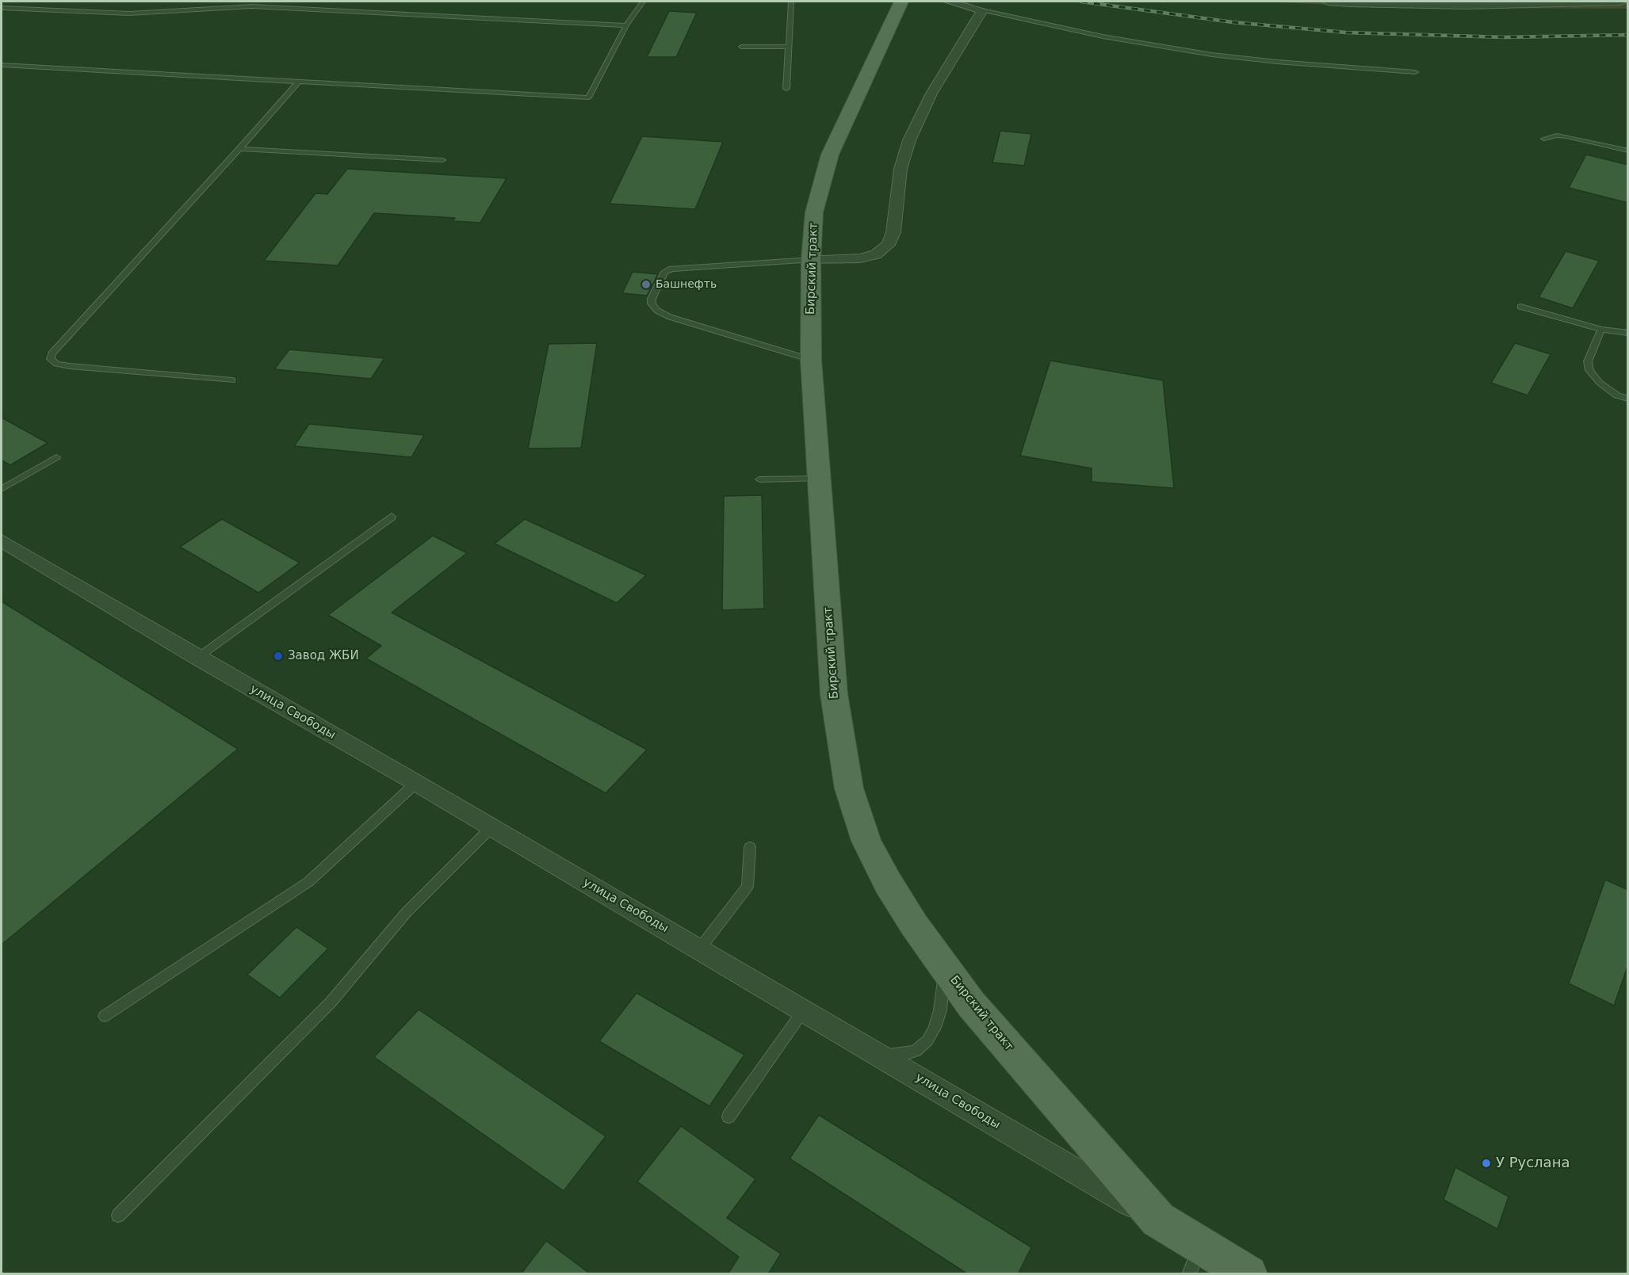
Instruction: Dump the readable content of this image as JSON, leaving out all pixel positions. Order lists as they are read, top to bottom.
{
  "streets": {
    "main road": ["Бирский тракт", "улица Свободы"]
  },
  "crossings": [
    ["Бирский тракт", "улица Свободы"]
  ],
  "places": ["Башнефть", "Завод ЖБИ", "У Руслана"]
}
